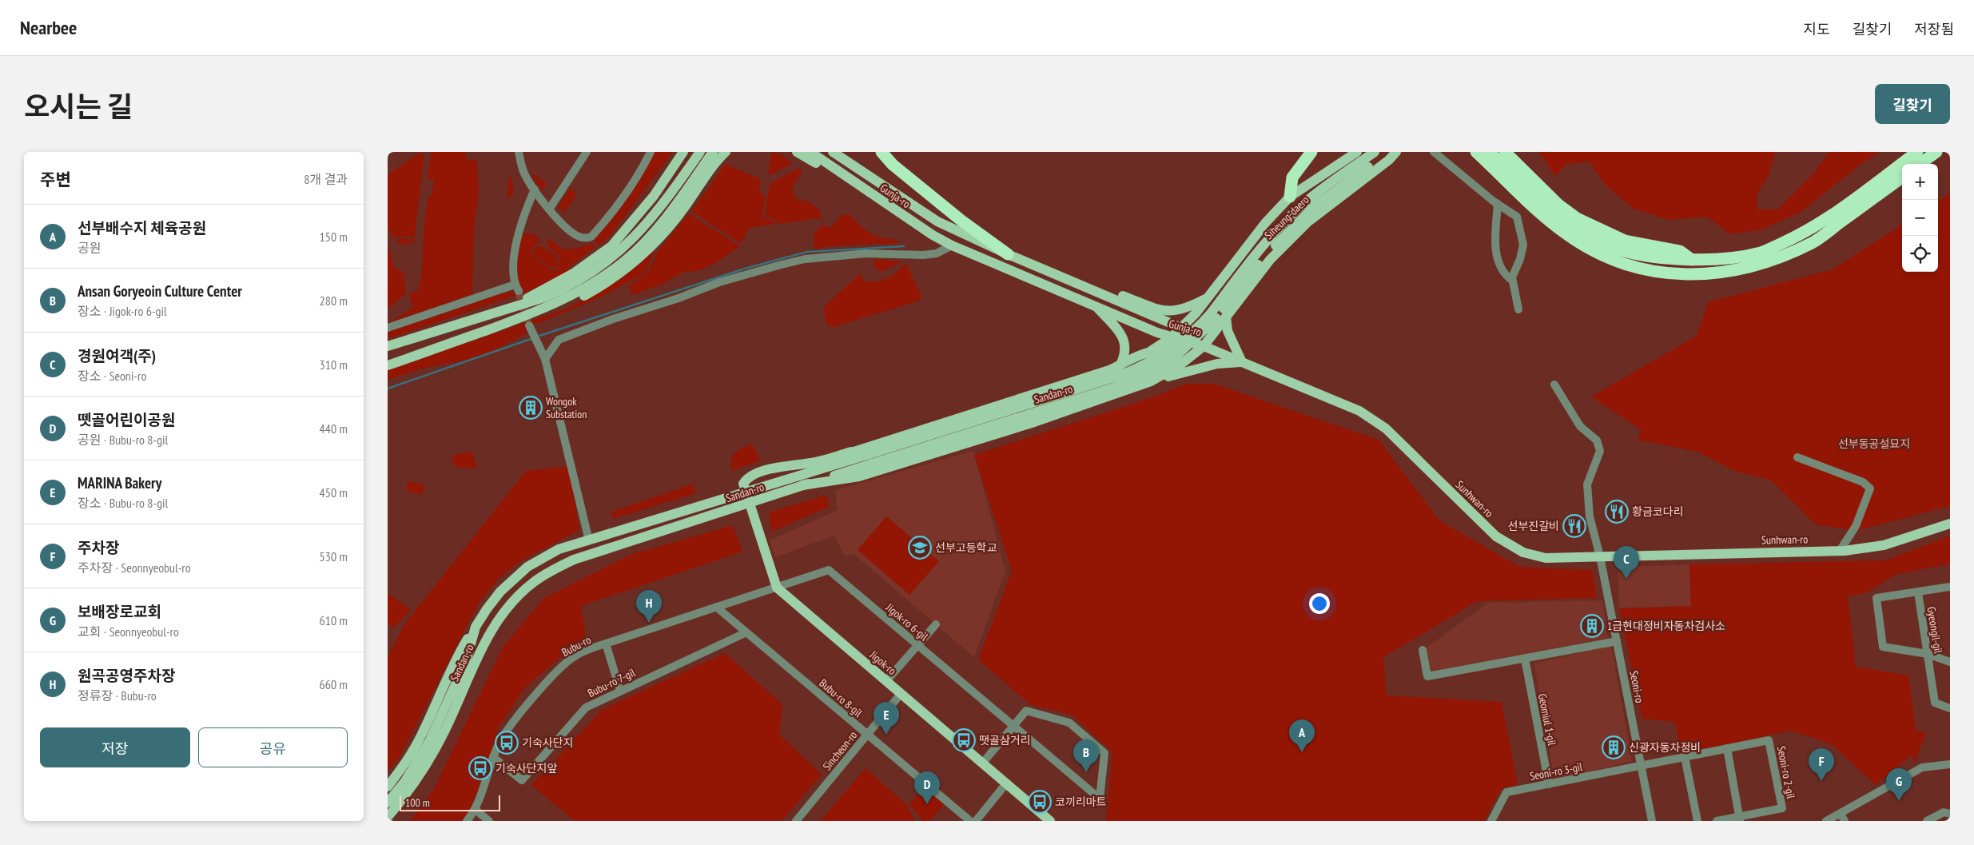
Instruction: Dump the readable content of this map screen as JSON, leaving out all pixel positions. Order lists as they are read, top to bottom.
{
  "streets": {
    "main road": [
      "Gunja-ro",
      "Siheung-daero",
      "Sandan-ro",
      "Sunhwan-ro",
      "Jigok-ro"
    ],
    "street": [
      "Jigok-ro 6-gil",
      "Gyeongil-gil",
      "Bubu-ro",
      "Bubu-ro 7-gil",
      "Seoni-ro",
      "Bubu-ro 8-gil",
      "Geomiul 1-gil",
      "Sincheon-ro",
      "Seoni-ro 3-gil",
      "Seoni-ro 2-gil"
    ]
  },
  "crossings": [
    ["Gunja-ro", "Sunhwan-ro"],
    ["Siheung-daero", "Sandan-ro"],
    ["Sunhwan-ro", "Seoni-ro"],
    ["Jigok-ro 6-gil", "Bubu-ro"],
    ["Jigok-ro 6-gil", "Jigok-ro"],
    ["Bubu-ro", "Jigok-ro"],
    ["Bubu-ro", "Bubu-ro 7-gil"],
    ["Bubu-ro", "Bubu-ro 8-gil"],
    ["Jigok-ro", "Sincheon-ro"],
    ["Bubu-ro 7-gil", "Bubu-ro 8-gil"],
    ["Seoni-ro", "Seoni-ro 3-gil"],
    ["Seoni-ro", "Seoni-ro 2-gil"],
    ["Bubu-ro 8-gil", "Sincheon-ro"],
    ["Geomiul 1-gil", "Seoni-ro 3-gil"],
    ["Seoni-ro 3-gil", "Seoni-ro 2-gil"]
  ],
  "parks": ["선부동공설묘지"],
  "places": {
    "building": ["Wongok Substation", "1급현대정비자동차검사소", "신광자동차정비"],
    "restaurant": ["황금코다리", "선부진갈비"],
    "school or university": ["선부고등학교"],
    "bus stop": [
      "땟골삼거리",
      "기숙사단지",
      "기숙사단지앞",
      "코끼리마트"
    ]
  },
  "scale_bar": "100 m",
  "page": {
    "header": "Nearbee",
    "nav": ["지도", "길찾기", "저장됨"],
    "title": "오시는 길",
    "buttons": [
      "길찾기",
      ["저장", "공유"]
    ],
    "heading": ["주변", "8개 결과"],
    "map_buttons": ["+", "−"],
    "list": [
      {
        "mark": "A",
        "name": "선부배수지 체육공원",
        "note": "공원",
        "value": "150 m"
      },
      {
        "mark": "B",
        "name": "Ansan Goryeoin Culture Center",
        "note": "장소 · Jigok-ro 6-gil",
        "value": "280 m"
      },
      {
        "mark": "C",
        "name": "경원여객(주)",
        "note": "장소 · Seoni-ro",
        "value": "310 m"
      },
      {
        "mark": "D",
        "name": "뗏골어린이공원",
        "note": "공원 · Bubu-ro 8-gil",
        "value": "440 m"
      },
      {
        "mark": "E",
        "name": "MARINA Bakery",
        "note": "장소 · Bubu-ro 8-gil",
        "value": "450 m"
      },
      {
        "mark": "F",
        "name": "주차장",
        "note": "주차장 · Seonnyeobul-ro",
        "value": "530 m"
      },
      {
        "mark": "G",
        "name": "보배장로교회",
        "note": "교회 · Seonnyeobul-ro",
        "value": "610 m"
      },
      {
        "mark": "H",
        "name": "원곡공영주차장",
        "note": "정류장 · Bubu-ro",
        "value": "660 m"
      }
    ],
    "pins": [
      "C",
      "H",
      "E",
      "A",
      "B",
      "F",
      "G",
      "D"
    ],
    "scale": "100 m"
  }
}
